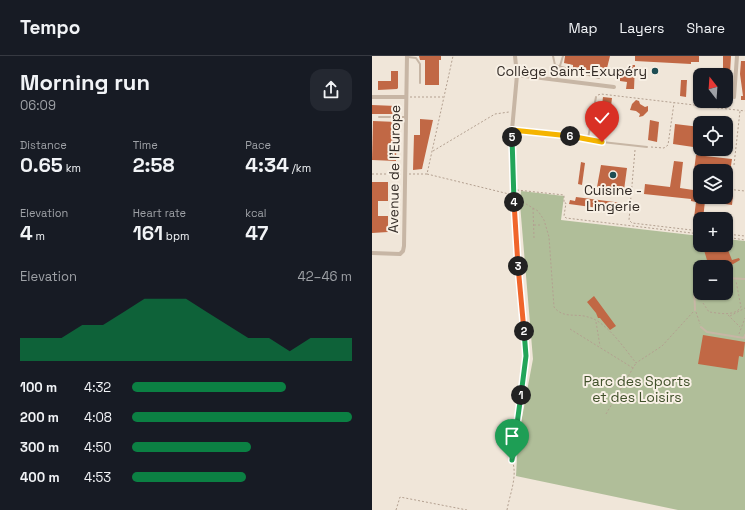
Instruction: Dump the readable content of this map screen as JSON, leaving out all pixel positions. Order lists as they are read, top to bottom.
{
  "streets": {
    "street": ["Avenue de l'Europe"]
  },
  "parks": ["Parc des Sports et des Loisirs"],
  "places": ["Collège Saint-Exupéry", "Cuisine - Lingerie"],
  "north": "top",
  "page": {
    "header": "Tempo",
    "nav": ["Map", "Layers", "Share"],
    "heading": ["Morning run", "06:09"],
    "map_buttons": ["+", "−"],
    "stats": [
      ["Distance", "0.65 km"],
      ["Time", "2:58"],
      ["Pace", "4:34 /km"],
      ["Elevation", "4 m"],
      ["Heart rate", "161 bpm"],
      ["kcal", "47"]
    ],
    "pins": [
      "6",
      "5",
      "4",
      "3",
      "2",
      "1"
    ],
    "chart": ["Elevation", "42–46 m"],
    "list": [
      {
        "name": "100 m",
        "note": "4:32"
      },
      {
        "name": "200 m",
        "note": "4:08"
      },
      {
        "name": "300 m",
        "note": "4:50"
      },
      {
        "name": "400 m",
        "note": "4:53"
      }
    ]
  }
}
